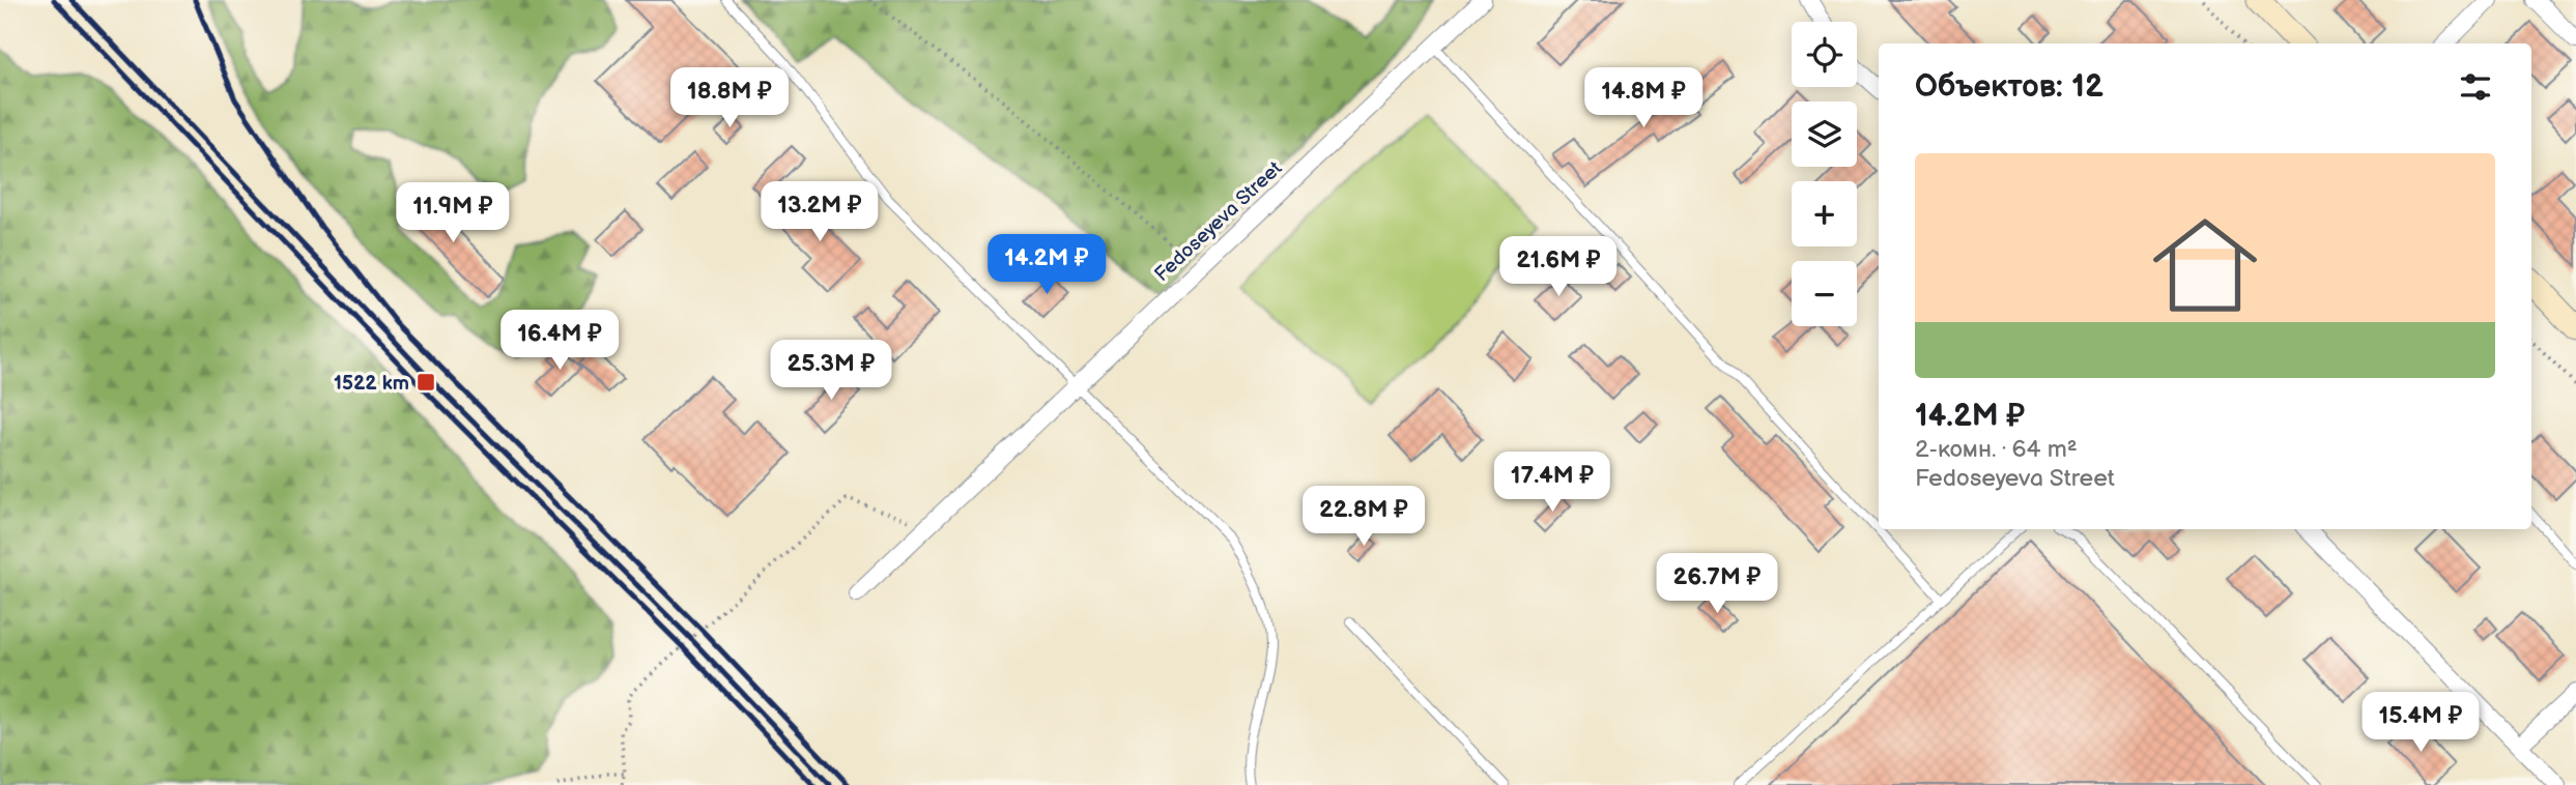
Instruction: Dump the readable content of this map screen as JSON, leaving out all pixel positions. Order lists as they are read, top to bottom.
{
  "streets": {
    "street": ["Fedoseyeva Street"]
  },
  "places": {
    "transit": ["1522 km"]
  },
  "page": {
    "map_buttons": ["+", "−"],
    "heading": "Объектов: 12",
    "price": [
      "18.8M ₽",
      "14.8M ₽",
      "13.2M ₽",
      "11.9M ₽",
      "14.2M ₽",
      "21.6M ₽",
      "16.4M ₽",
      "25.3M ₽",
      "17.4M ₽",
      "22.8M ₽",
      "26.7M ₽",
      "15.4M ₽"
    ],
    "list": [
      {
        "name": "14.2M ₽",
        "note": "2-комн. · 64 m² · Fedoseyeva Street"
      }
    ]
  }
}
